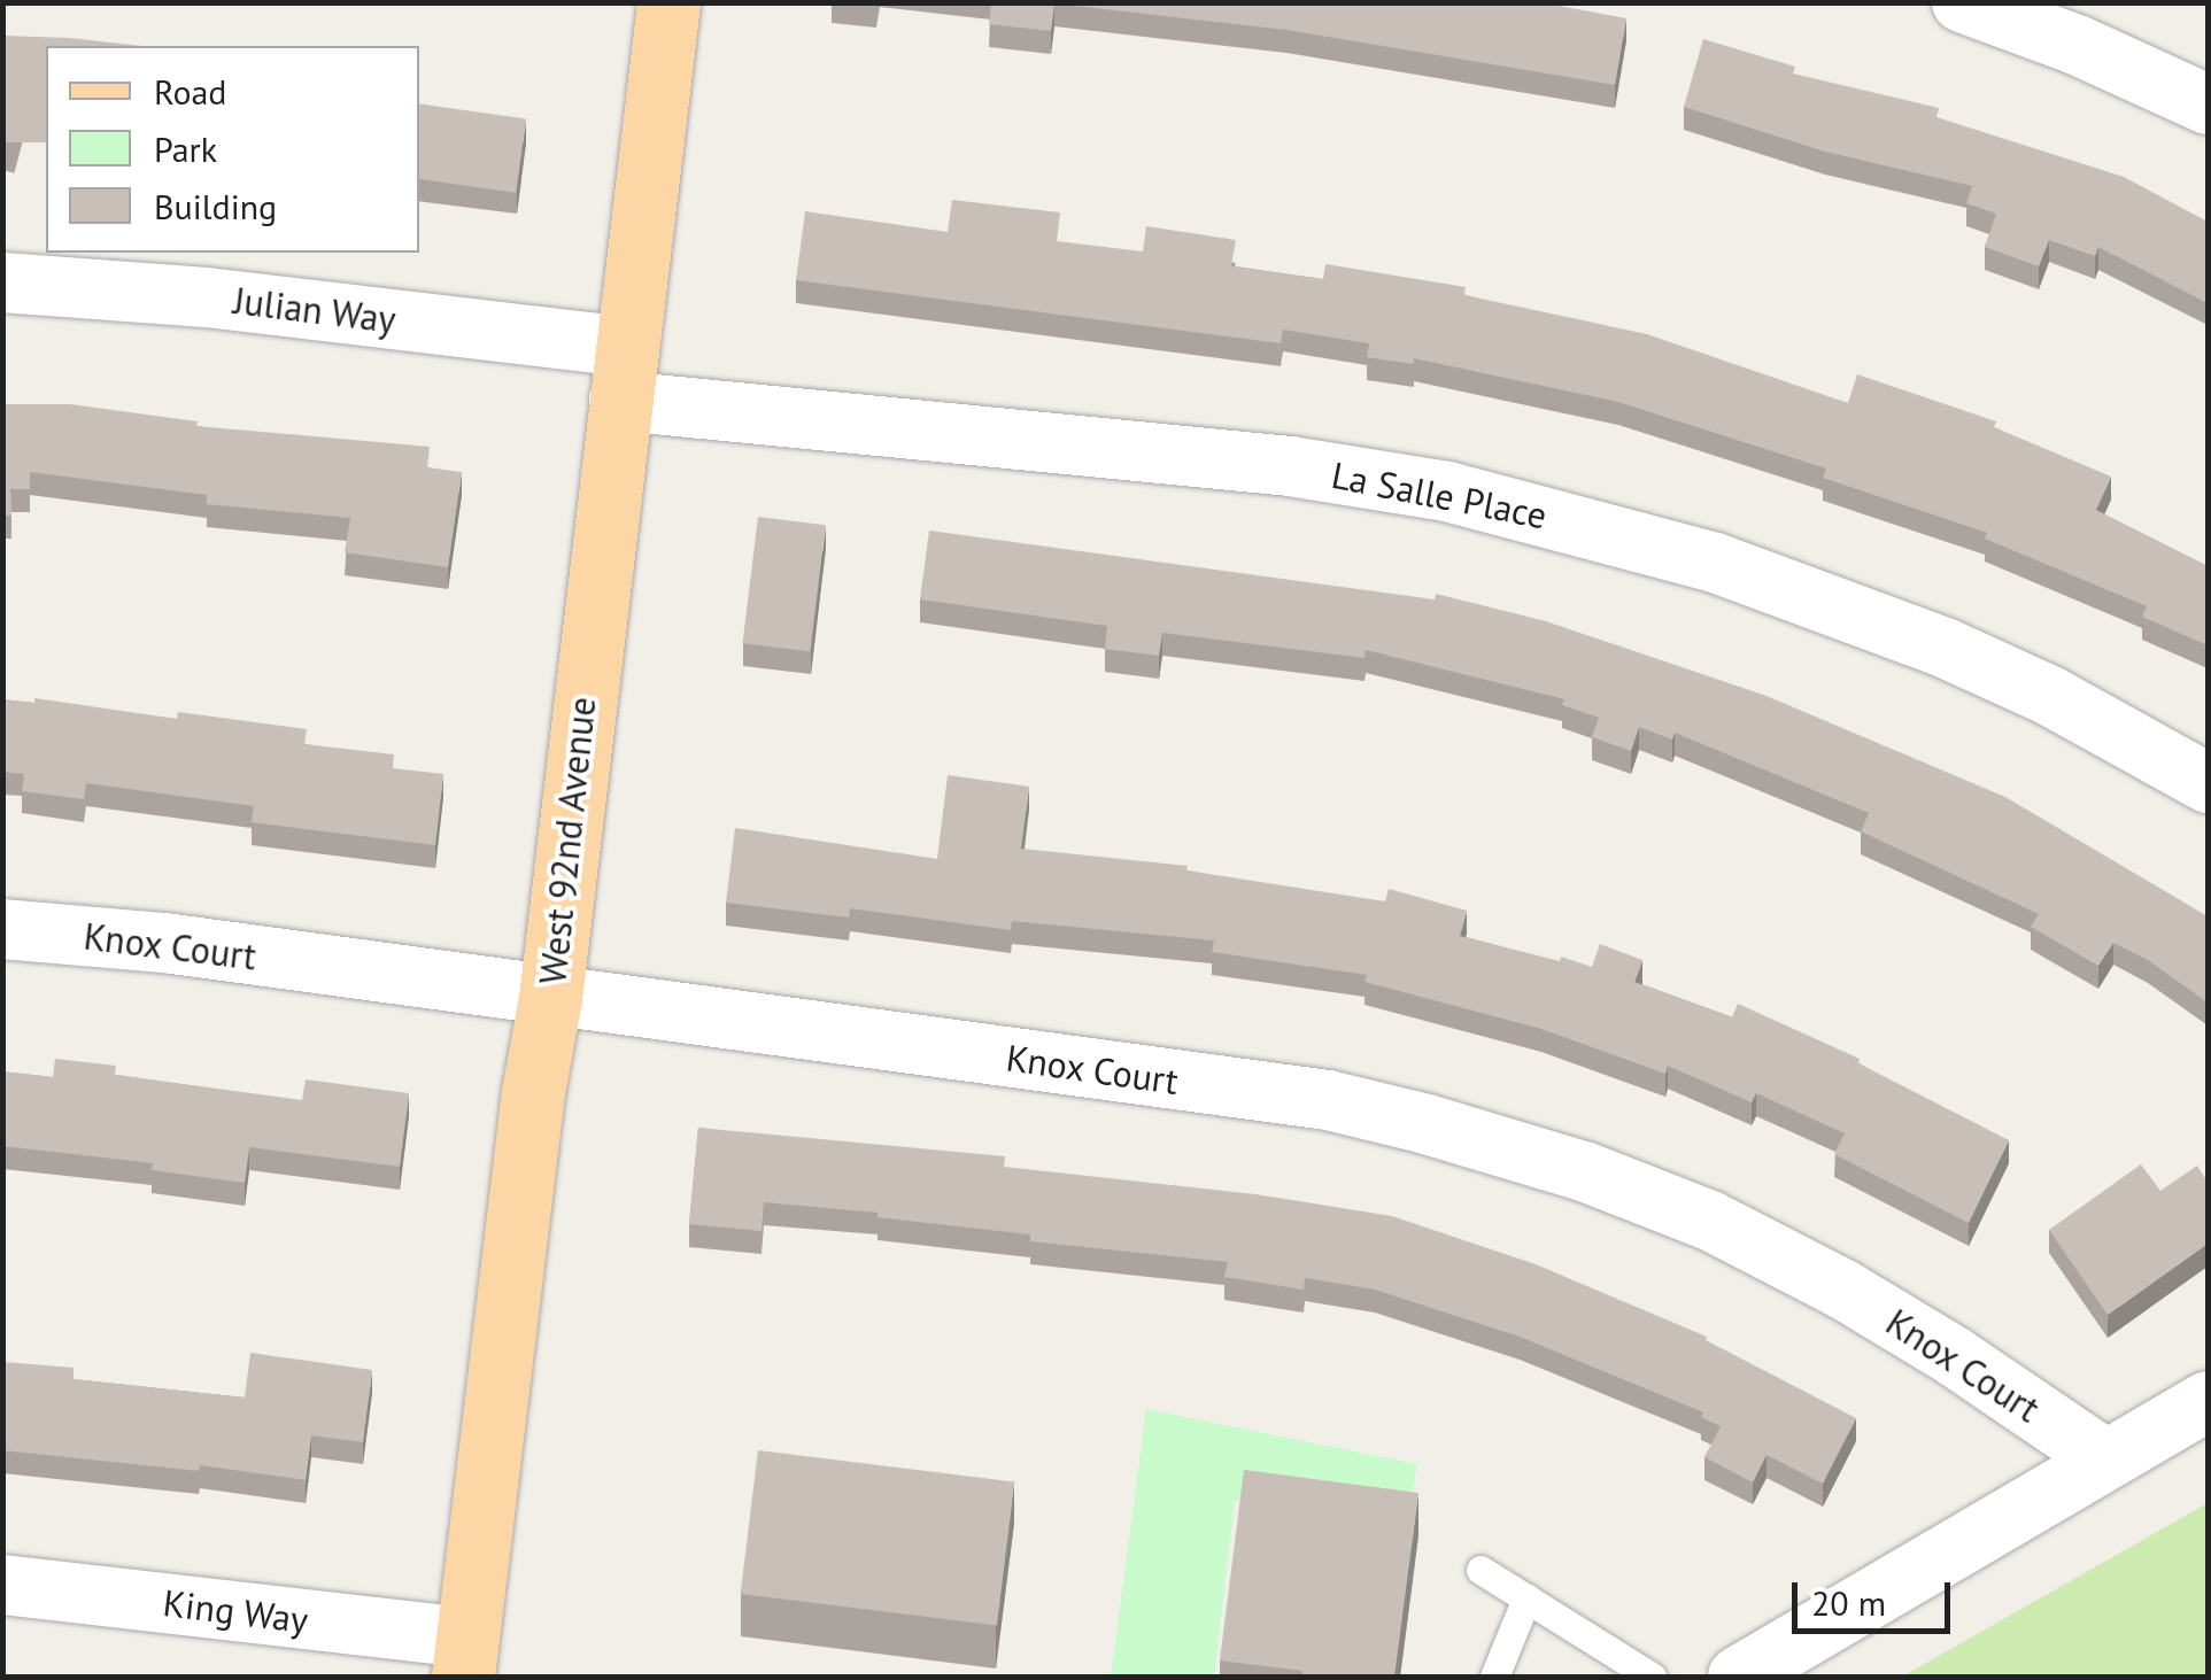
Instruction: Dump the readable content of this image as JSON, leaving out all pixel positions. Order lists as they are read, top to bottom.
{
  "streets": {
    "main road": ["West 92nd Avenue"],
    "street": [
      "Julian Way",
      "La Salle Place",
      "Knox Court",
      "King Way"
    ]
  },
  "crossings": [
    ["Julian Way", "La Salle Place"],
    ["Julian Way", "West 92nd Avenue"],
    ["La Salle Place", "West 92nd Avenue"],
    ["West 92nd Avenue", "Knox Court"],
    ["West 92nd Avenue", "King Way"]
  ],
  "legend": ["Road", "Park", "Building"],
  "scale_bar": "20 m"
}
